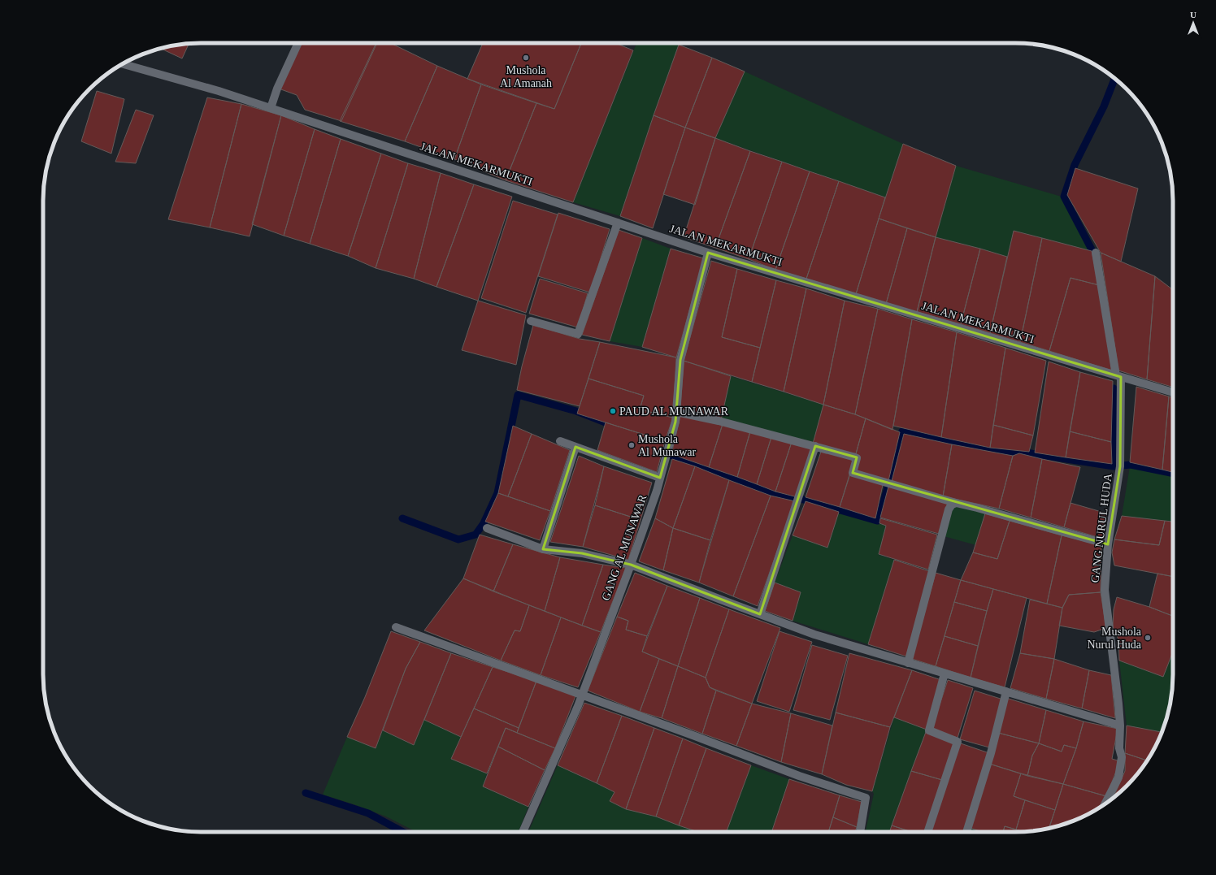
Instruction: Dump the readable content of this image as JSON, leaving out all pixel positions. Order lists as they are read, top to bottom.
{
  "streets": {
    "street": ["JALAN MEKARMUKTI", "GANG NURUL HUDA", "GANG AL MUNAWAR"]
  },
  "crossings": [
    ["JALAN MEKARMUKTI", "GANG NURUL HUDA"],
    ["JALAN MEKARMUKTI", "GANG AL MUNAWAR"]
  ],
  "places": [
    "Mushola Al Amanah",
    "PAUD AL MUNAWAR",
    "Mushola Al Munawar",
    "Mushola Nurul Huda"
  ],
  "north": "top"
}
